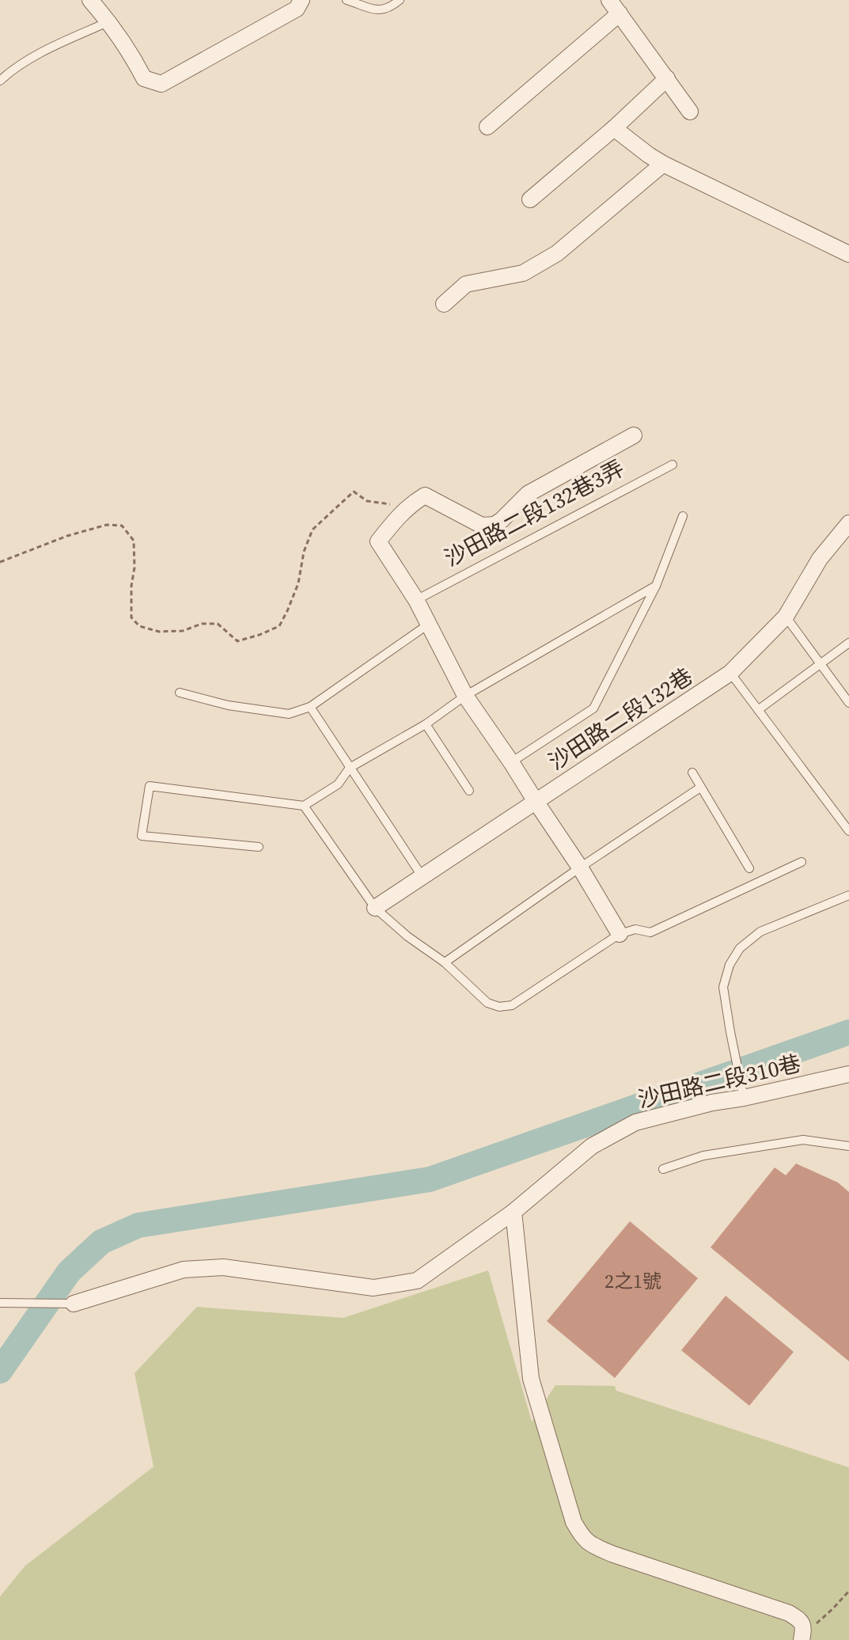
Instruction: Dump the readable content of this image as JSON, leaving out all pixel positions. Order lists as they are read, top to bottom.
{
  "streets": {
    "street": ["沙田路二段132巷", "沙田路二段310巷"],
    "lane": ["沙田路二段132巷3弄"]
  },
  "house_numbers": ["2之1號"]
}
